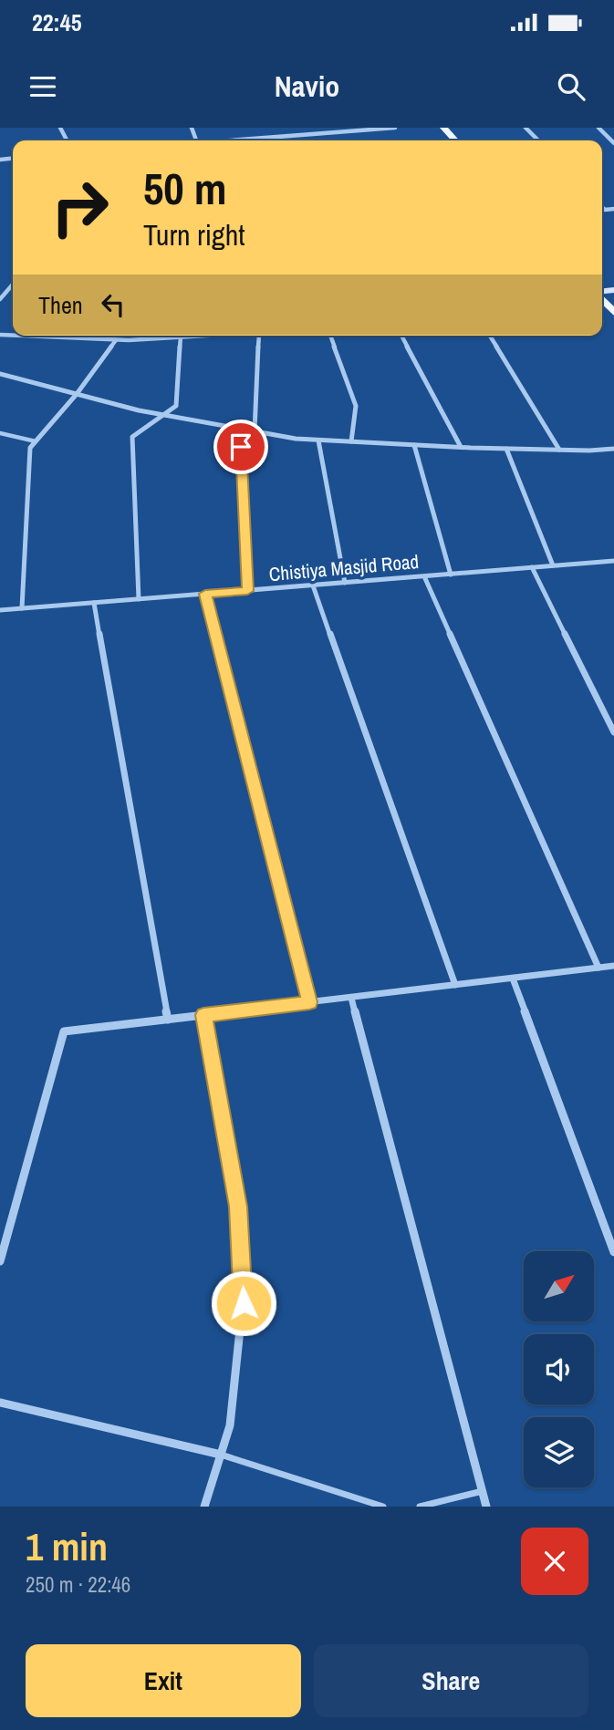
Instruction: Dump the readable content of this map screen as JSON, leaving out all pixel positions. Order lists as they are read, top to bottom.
{
  "streets": {
    "street": ["Chistiya Masjid Road"]
  },
  "north": "top right",
  "page": {
    "status": "22:45",
    "header": "Navio",
    "turn": ["50 m", "Turn right"],
    "then": "Then",
    "heading": ["1 min", "250 m · 22:46"],
    "buttons": ["Exit", "Share"]
  }
}
